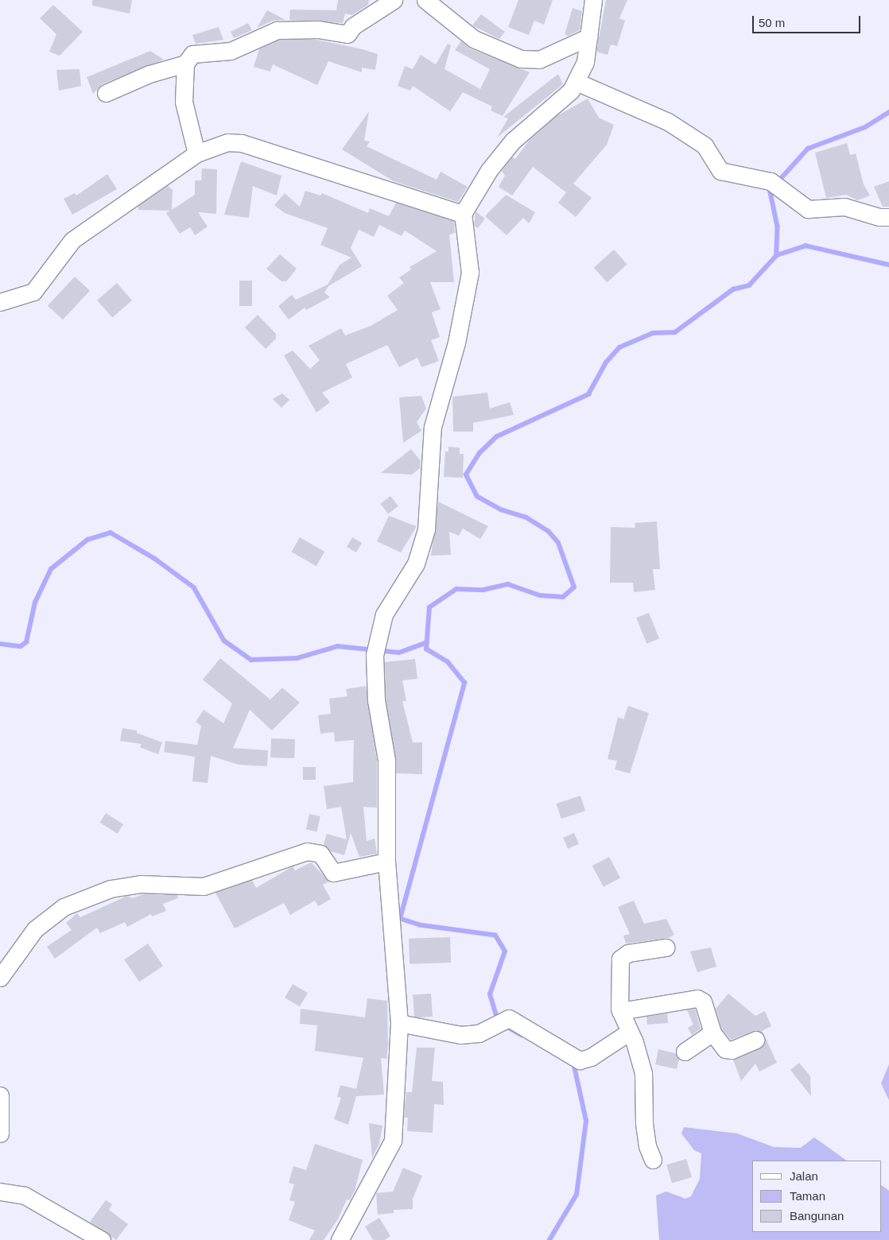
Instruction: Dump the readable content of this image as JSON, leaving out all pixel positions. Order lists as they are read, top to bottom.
{
  "legend": ["Jalan", "Taman", "Bangunan"],
  "scale_bar": "50 m"
}
